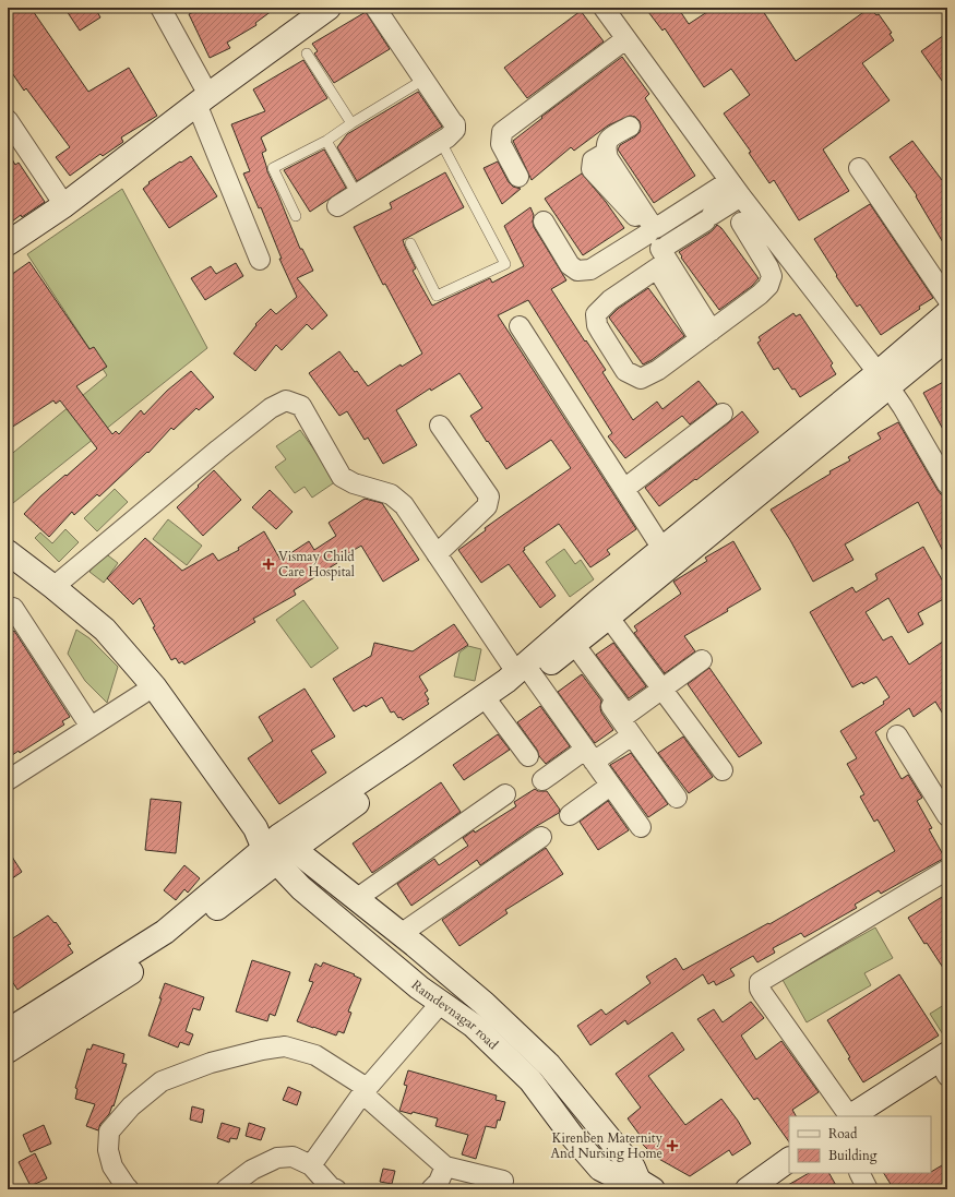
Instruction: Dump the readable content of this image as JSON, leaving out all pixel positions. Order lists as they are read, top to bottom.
{
  "streets": {
    "street": ["Ramdevnagar road"]
  },
  "places": {
    "health": ["Vismay Child Care Hospital", "Kirenben Maternity And Nursing Home"]
  },
  "legend": ["Road", "Building"]
}
